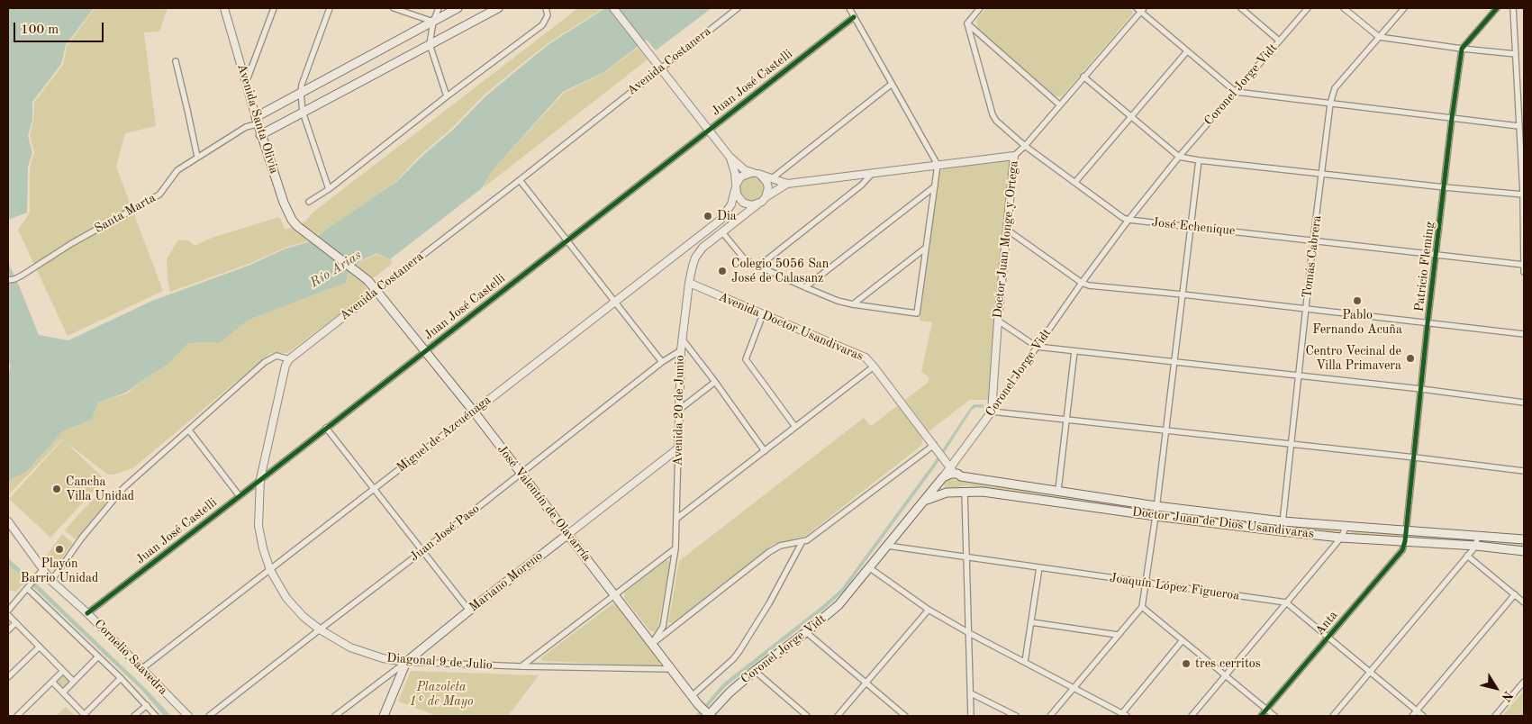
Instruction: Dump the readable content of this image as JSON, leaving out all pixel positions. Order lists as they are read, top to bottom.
{
  "streets": {
    "main road": [
      "Coronel Jorge Vidt",
      "Avenida Santa Olivia",
      "Santa Marta",
      "José Valentín de Olavarría",
      "Doctor Juan de Dios Usandivaras",
      "Mariano Moreno"
    ],
    "street": [
      "Avenida Costanera",
      "Juan José Castelli",
      "José Echenique",
      "Doctor Juan Monge y Ortega",
      "Tomás Cabrera",
      "Patricio Fleming",
      "Avenida Doctor Usandivaras",
      "Avenida 20 de Junio",
      "Miguel de Azcuénaga",
      "Juan José Paso",
      "Joaquín López Figueroa",
      "Anta",
      "Cornelio Saavedra",
      "Diagonal 9 de Julio"
    ]
  },
  "crossings": [
    ["Avenida Costanera", "José Valentín de Olavarría"],
    ["Avenida Costanera", "Diagonal 9 de Julio"],
    ["Juan José Castelli", "José Valentín de Olavarría"],
    ["Juan José Castelli", "Cornelio Saavedra"],
    ["Juan José Castelli", "Diagonal 9 de Julio"],
    ["Coronel Jorge Vidt", "José Echenique"],
    ["Coronel Jorge Vidt", "Doctor Juan Monge y Ortega"],
    ["Coronel Jorge Vidt", "Avenida Doctor Usandivaras"],
    ["Coronel Jorge Vidt", "José Valentín de Olavarría"],
    ["Coronel Jorge Vidt", "Doctor Juan de Dios Usandivaras"],
    ["Coronel Jorge Vidt", "Joaquín López Figueroa"],
    ["Avenida Santa Olivia", "Santa Marta"],
    ["Avenida Santa Olivia", "José Valentín de Olavarría"],
    ["José Echenique", "Doctor Juan Monge y Ortega"],
    ["José Echenique", "Tomás Cabrera"],
    ["José Echenique", "Patricio Fleming"],
    ["Tomás Cabrera", "Doctor Juan de Dios Usandivaras"],
    ["Patricio Fleming", "Doctor Juan de Dios Usandivaras"],
    ["Patricio Fleming", "Anta"],
    ["Avenida Doctor Usandivaras", "Avenida 20 de Junio"],
    ["Avenida Doctor Usandivaras", "Doctor Juan de Dios Usandivaras"],
    ["Avenida 20 de Junio", "Miguel de Azcuénaga"],
    ["Avenida 20 de Junio", "José Valentín de Olavarría"],
    ["Avenida 20 de Junio", "Juan José Paso"],
    ["Avenida 20 de Junio", "Mariano Moreno"],
    ["Miguel de Azcuénaga", "José Valentín de Olavarría"],
    ["Miguel de Azcuénaga", "Cornelio Saavedra"],
    ["Miguel de Azcuénaga", "Diagonal 9 de Julio"],
    ["José Valentín de Olavarría", "Juan José Paso"],
    ["José Valentín de Olavarría", "Mariano Moreno"],
    ["José Valentín de Olavarría", "Diagonal 9 de Julio"],
    ["Doctor Juan de Dios Usandivaras", "Anta"],
    ["Juan José Paso", "Diagonal 9 de Julio"],
    ["Mariano Moreno", "Diagonal 9 de Julio"]
  ],
  "water": ["Río Arias"],
  "parks": ["Plazoleta 1° de Mayo"],
  "places": [
    "Dia",
    "Colegio 5056 San José de Calasanz",
    "Pablo Fernando Acuña",
    "Centro Vecinal de Villa Primavera",
    "Cancha Villa Unidad",
    "Playón Barrio Unidad",
    "tres cerritos"
  ],
  "scale_bar": "100 m",
  "north": "bottom right"
}
